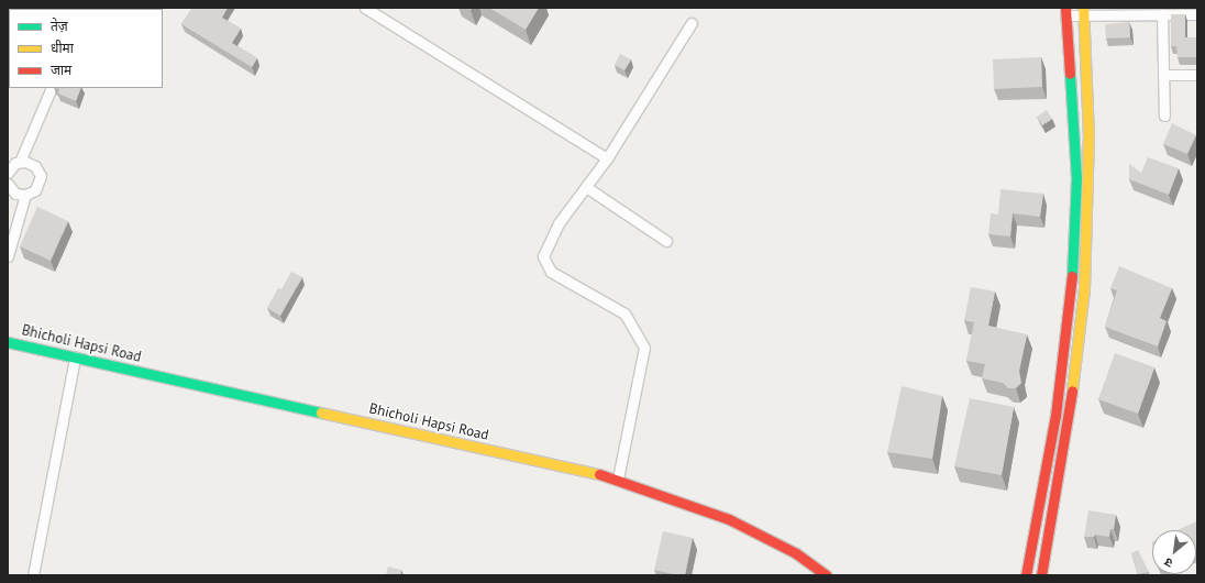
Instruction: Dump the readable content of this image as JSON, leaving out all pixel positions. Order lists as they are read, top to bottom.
{
  "streets": {
    "street": ["Bhicholi Hapsi Road"]
  },
  "legend": ["तेज़", "धीमा", "जाम"],
  "north": "bottom left"
}
